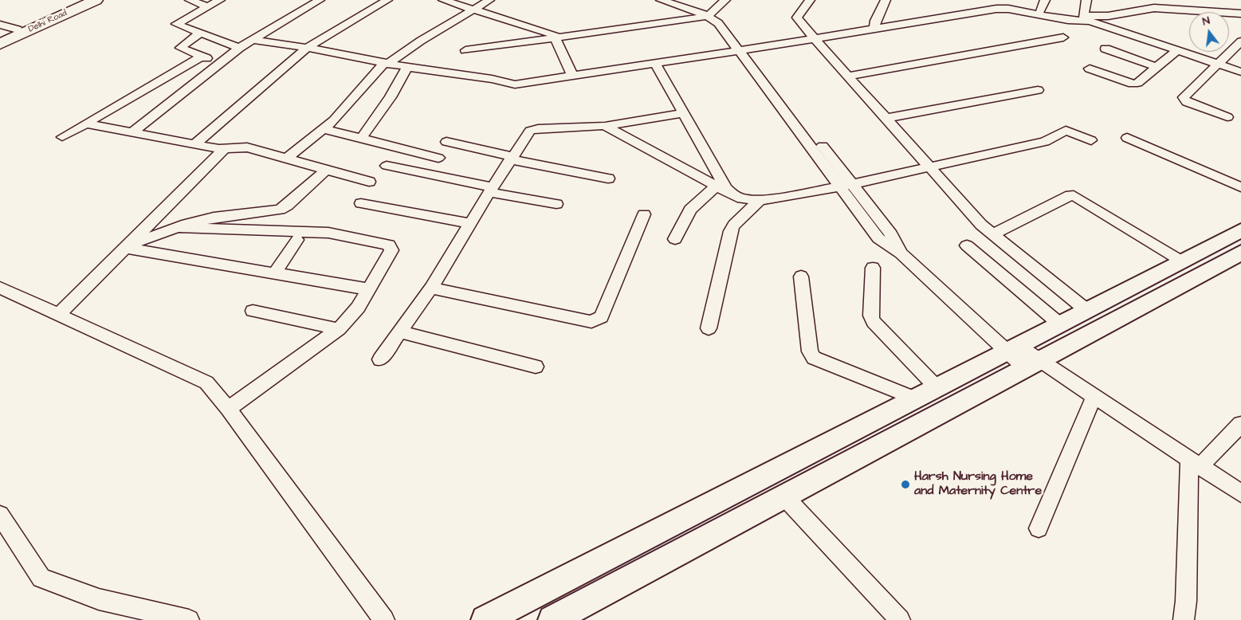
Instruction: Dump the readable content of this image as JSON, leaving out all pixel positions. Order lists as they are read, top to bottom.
{
  "streets": {
    "main road": ["Delhi Road"]
  },
  "places": ["Harsh Nursing Home and Maternity Centre"],
  "north": "top"
}
